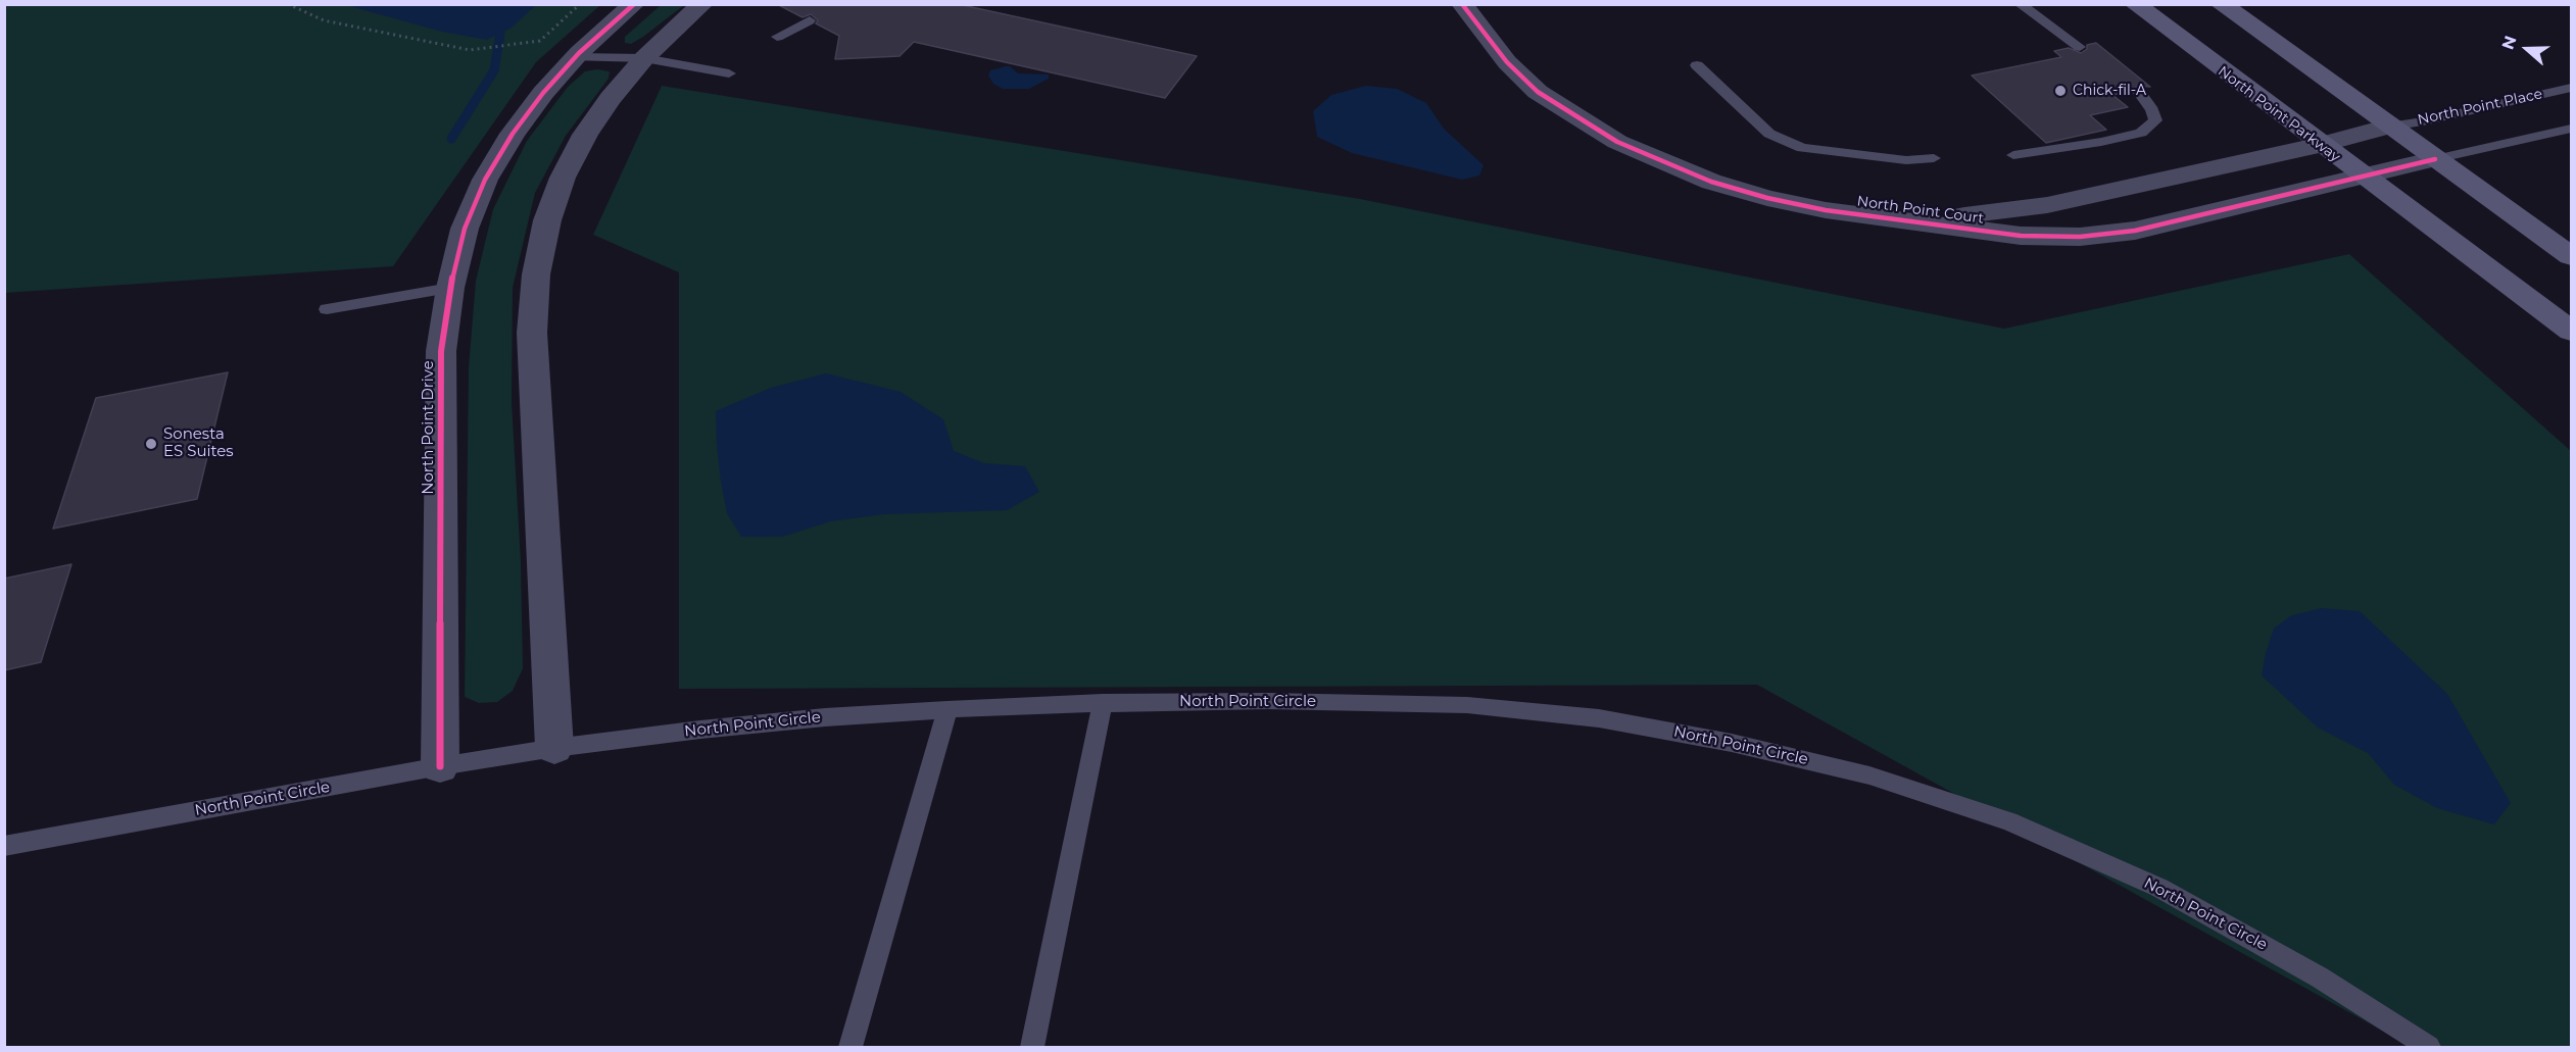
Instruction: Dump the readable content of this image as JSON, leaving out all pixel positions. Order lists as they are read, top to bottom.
{
  "streets": {
    "street": ["North Point Parkway", "North Point Court", "North Point Drive"],
    "lane": ["North Point Place", "North Point Circle"]
  },
  "crossings": [
    ["North Point Place", "North Point Court"],
    ["North Point Parkway", "North Point Court"],
    ["North Point Drive", "North Point Circle"]
  ],
  "places": ["Chick-fil-A", "Sonesta ES Suites"],
  "north": "left"
}
